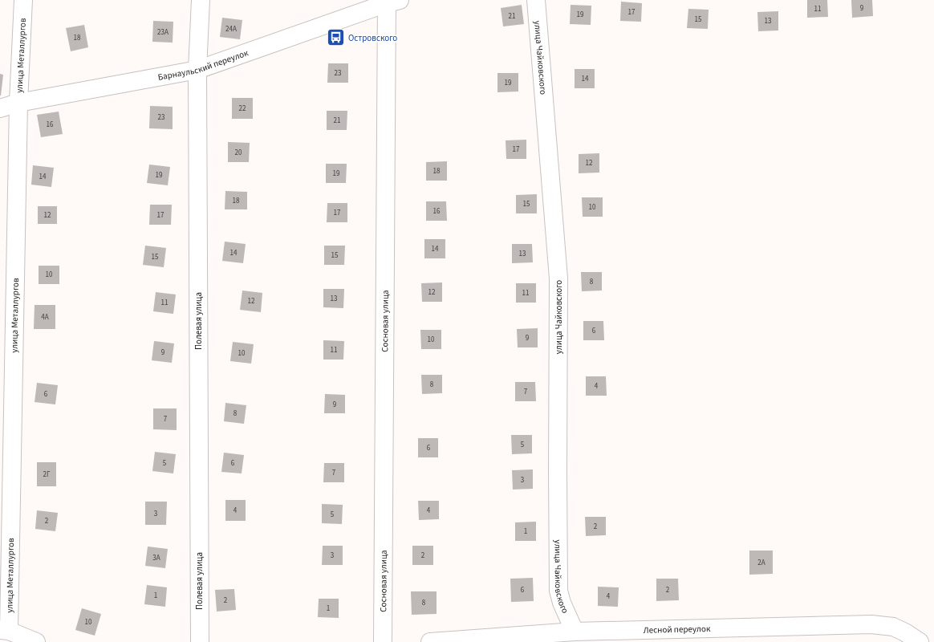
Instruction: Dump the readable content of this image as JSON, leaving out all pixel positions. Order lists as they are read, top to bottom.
{
  "streets": {
    "street": [
      "улица Металлургов",
      "улица Чайковского",
      "Барнаульский переулок",
      "Полевая улица",
      "Сосновая улица",
      "Лесной переулок"
    ]
  },
  "crossings": [
    ["улица Металлургов", "Барнаульский переулок"],
    ["улица Чайковского", "Лесной переулок"],
    ["Барнаульский переулок", "Полевая улица"],
    ["Барнаульский переулок", "Сосновая улица"]
  ],
  "places": {
    "bus stop": ["Островского"]
  },
  "house_numbers": [
    "9",
    "11",
    "17",
    "19",
    "21",
    "15",
    "13",
    "24А",
    "23А",
    "18",
    "23",
    "14",
    "19",
    "22",
    "23",
    "21",
    "16",
    "17",
    "20",
    "12",
    "18",
    "19",
    "19",
    "14",
    "18",
    "15",
    "10",
    "16",
    "17",
    "12",
    "17",
    "14",
    "14",
    "13",
    "15",
    "15",
    "10",
    "8",
    "12",
    "11",
    "13",
    "12",
    "11",
    "4А",
    "6",
    "9",
    "10",
    "11",
    "9",
    "10",
    "8",
    "4",
    "7",
    "6",
    "9",
    "8",
    "7",
    "5",
    "6",
    "5",
    "6",
    "7",
    "2Г",
    "3",
    "4",
    "4",
    "3",
    "5",
    "2",
    "2",
    "1",
    "3",
    "2",
    "3А",
    "2А",
    "6",
    "2",
    "1",
    "4",
    "2",
    "8",
    "1",
    "10"
  ]
}
